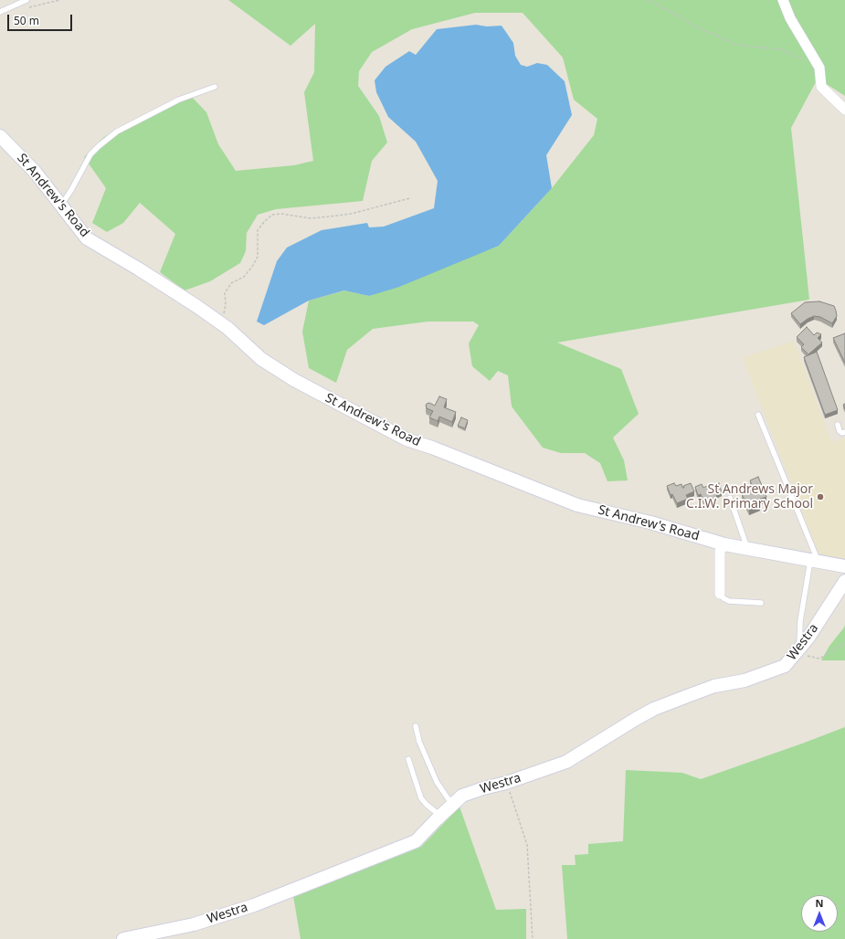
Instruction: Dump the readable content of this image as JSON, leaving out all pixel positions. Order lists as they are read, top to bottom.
{
  "streets": {
    "street": ["St Andrew's Road", "Westra"]
  },
  "places": ["St Andrews Major C.I.W. Primary School"],
  "scale_bar": "50 m",
  "north": "top"
}
